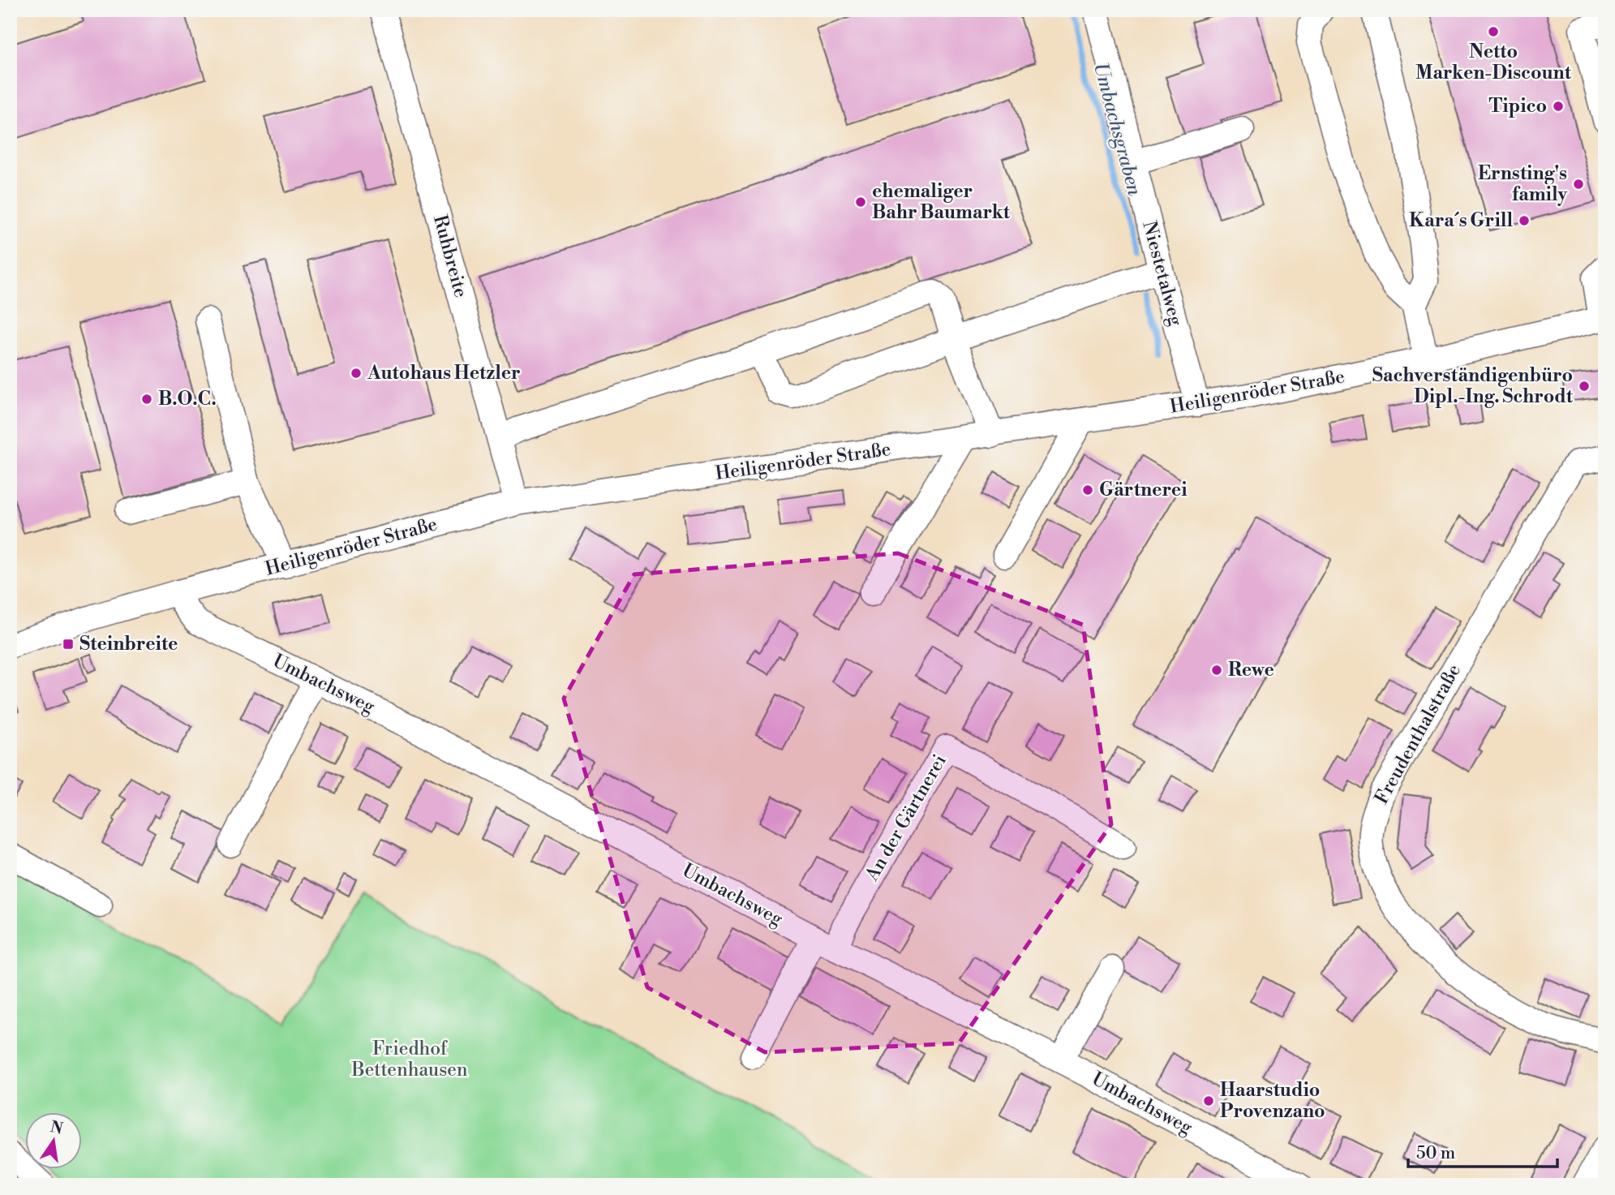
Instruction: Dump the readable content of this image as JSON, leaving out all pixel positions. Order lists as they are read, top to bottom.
{
  "streets": {
    "street": [
      "Ruhbreite",
      "Niestetalweg",
      "Heiligenröder Straße",
      "Umbachsweg",
      "Freudenthalstraße",
      "An der Gärtnerei"
    ]
  },
  "crossings": [
    ["Ruhbreite", "Heiligenröder Straße"],
    ["Niestetalweg", "Heiligenröder Straße"],
    ["Heiligenröder Straße", "Umbachsweg"],
    ["Umbachsweg", "An der Gärtnerei"]
  ],
  "water": ["Umbachsgraben"],
  "parks": ["Friedhof Bettenhausen"],
  "places": {
    "other": [
      "Netto Marken-Discount",
      "Tipico",
      "Ernsting's family",
      "ehemaliger Bahr Baumarkt",
      "Kara´s Grill",
      "Autohaus Hetzler",
      "Sachverständigenbüro Dipl.-Ing. Schrodt",
      "B.O.C.",
      "Gärtnerei",
      "Rewe",
      "Haarstudio Provenzano"
    ],
    "transit": ["Steinbreite"]
  },
  "scale_bar": "50 m",
  "north": "top"
}
